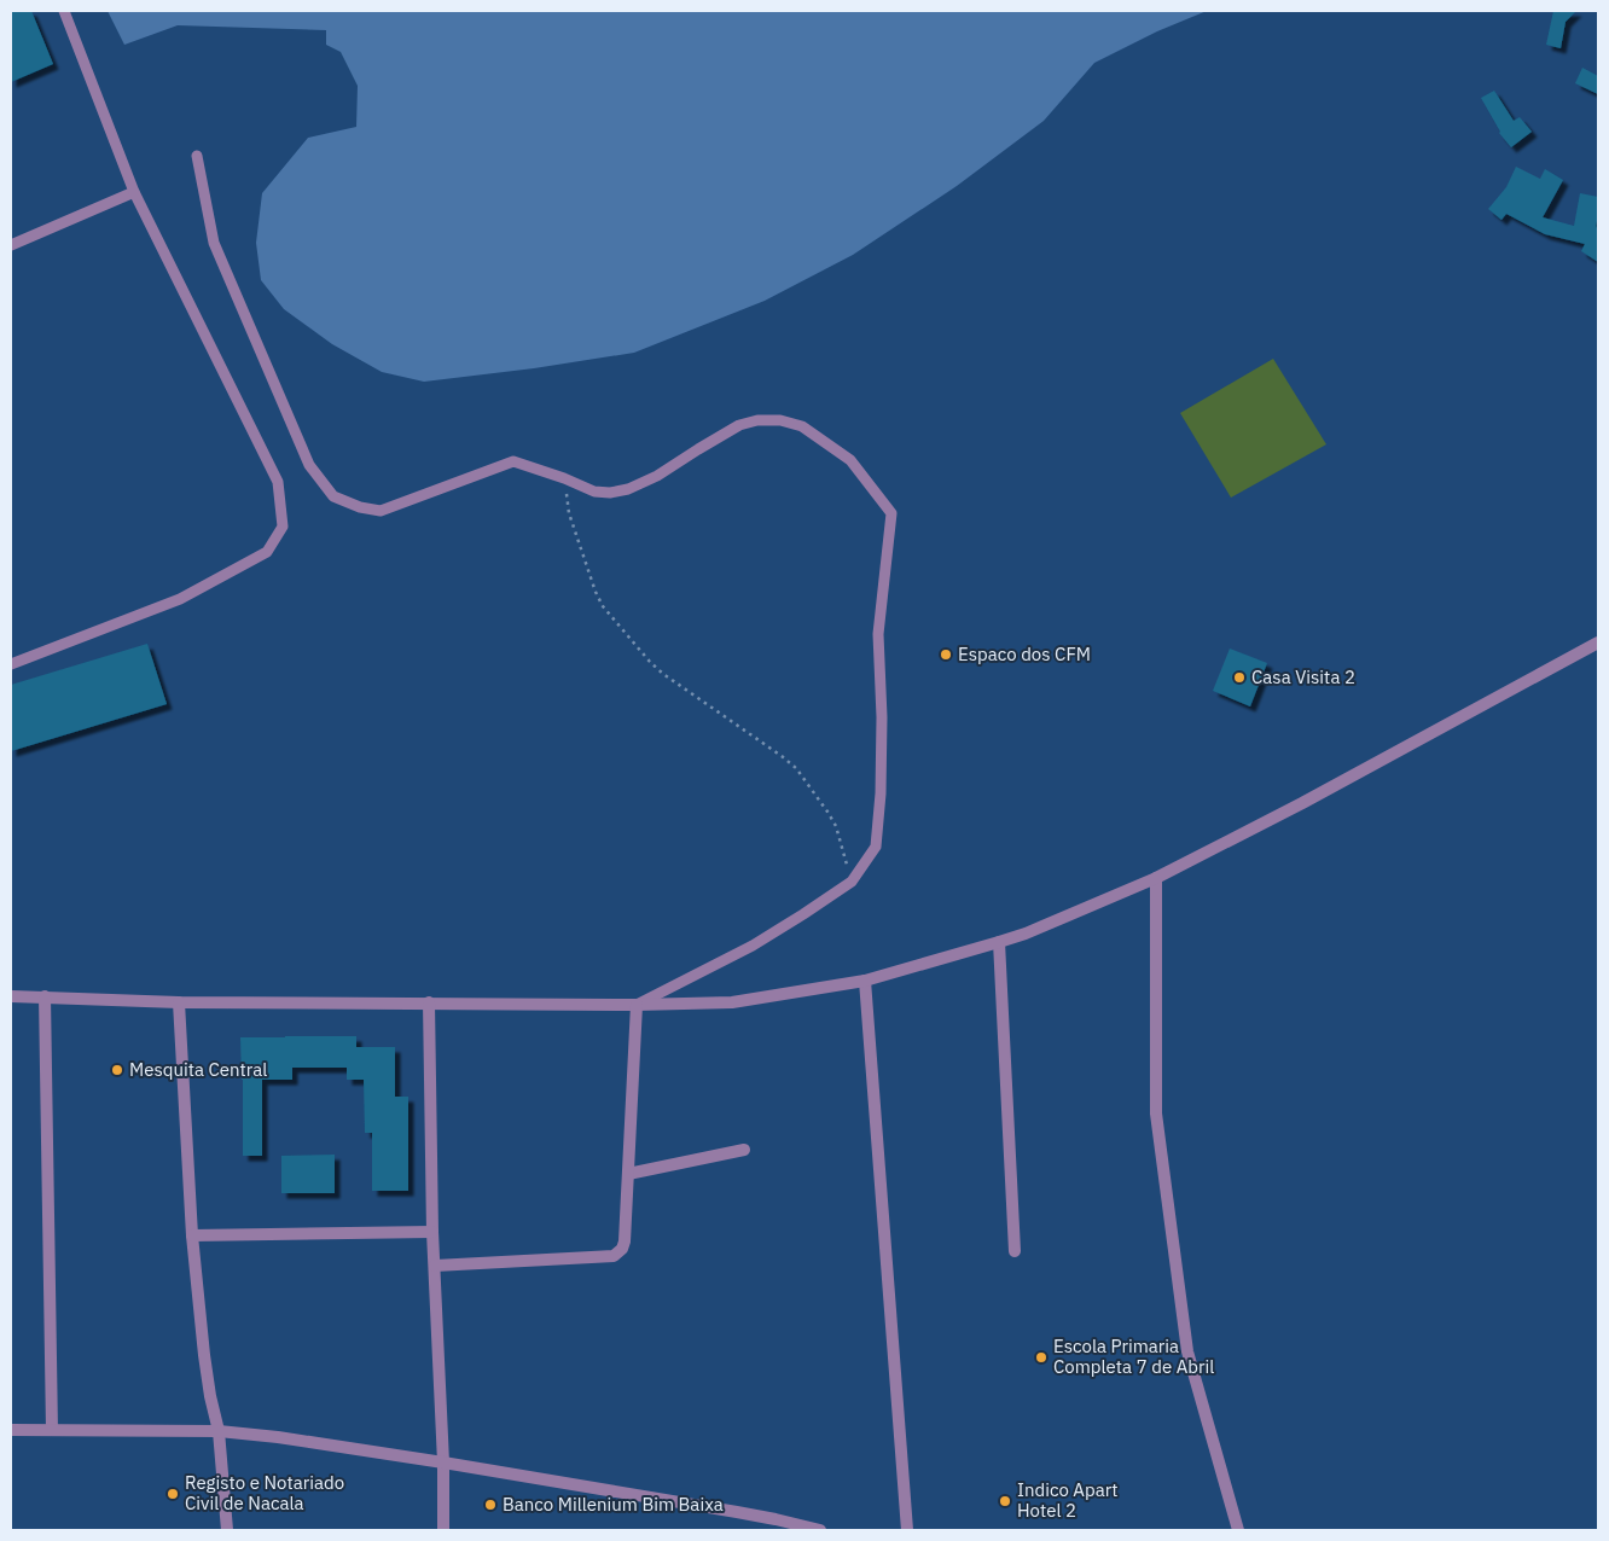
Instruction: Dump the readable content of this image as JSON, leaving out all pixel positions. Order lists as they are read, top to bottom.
{
  "places": [
    "Espaco dos CFM",
    "Casa Visita 2",
    "Mesquita Central",
    "Escola Primaria Completa 7 de Abril",
    "Registo e Notariado Civil de Nacala",
    "Indico Apart Hotel 2",
    "Banco Millenium Bim Baixa"
  ]
}
